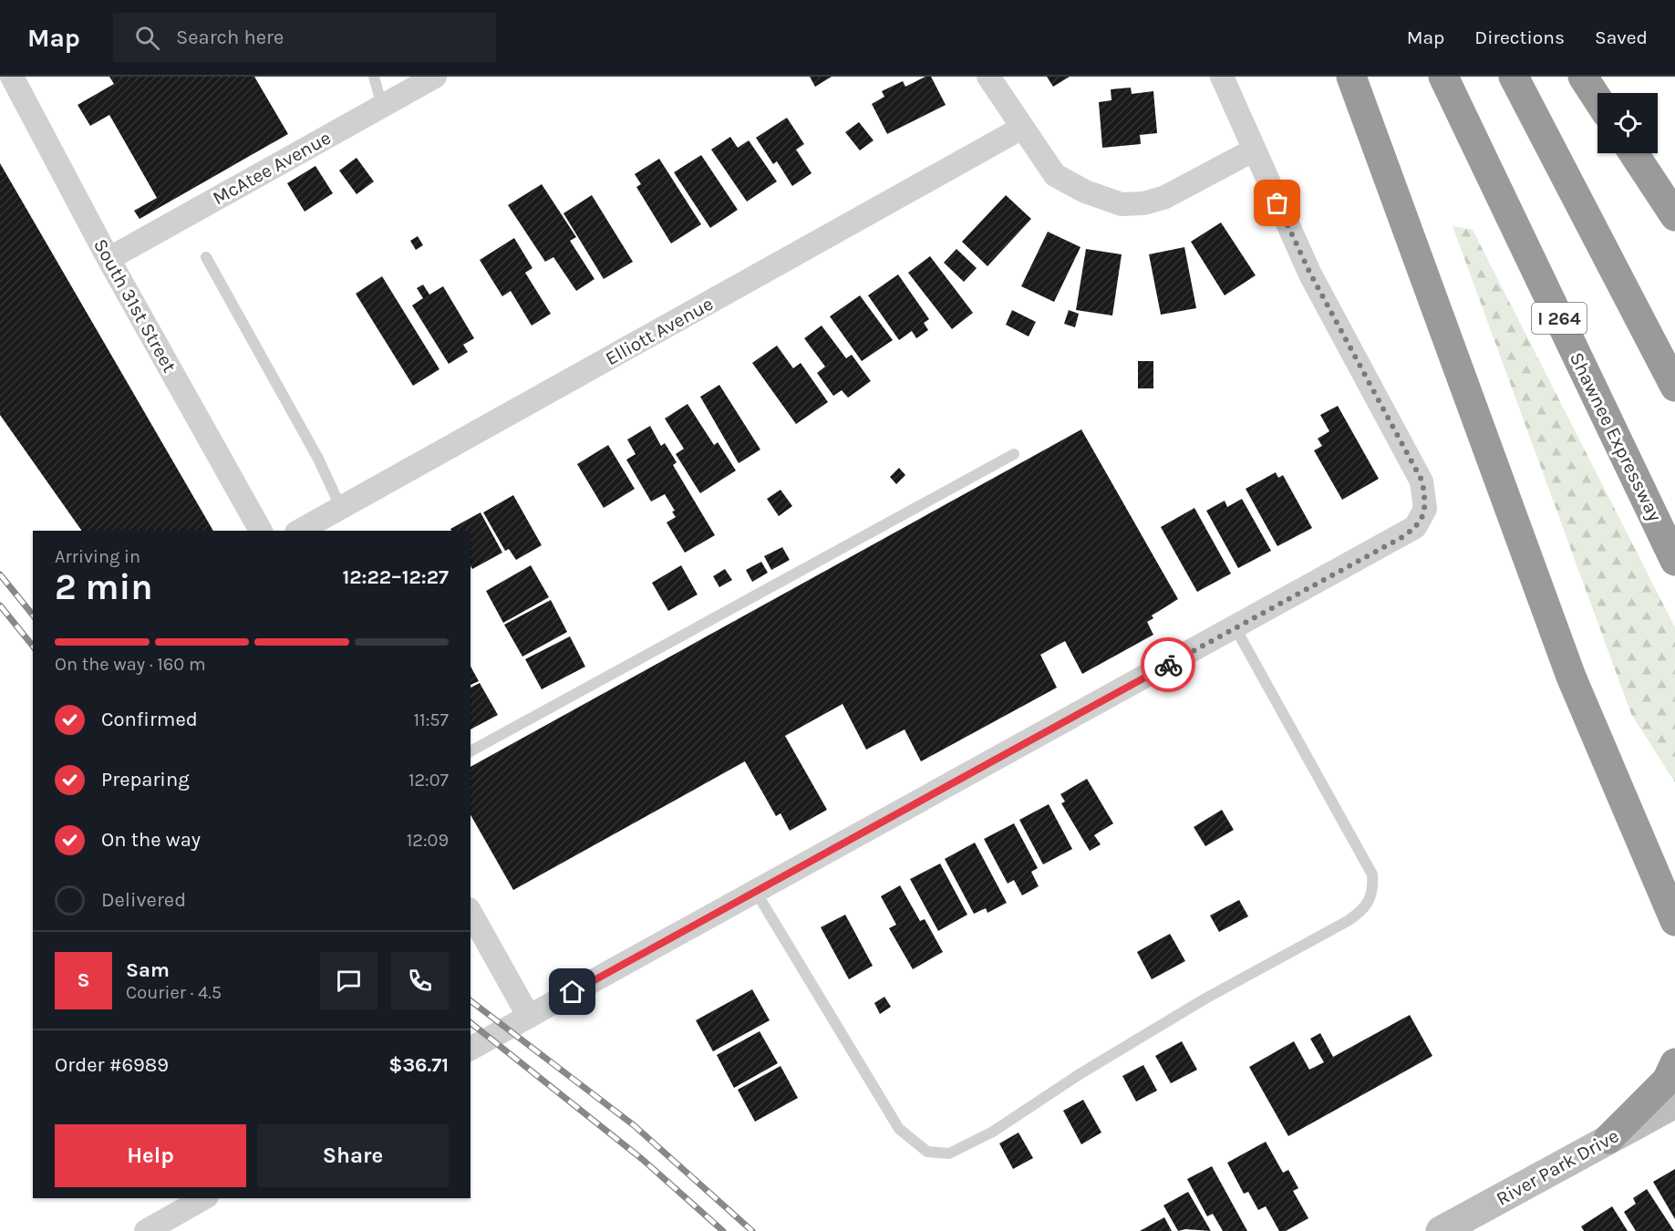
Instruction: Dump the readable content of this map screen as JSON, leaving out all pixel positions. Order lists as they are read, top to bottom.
{
  "streets": {
    "highway": ["I 264", "Shawnee Expressway"],
    "main road": ["River Park Drive"],
    "street": ["McAtee Avenue", "South 31st Street", "Elliott Avenue"]
  },
  "crossings": [
    ["McAtee Avenue", "South 31st Street"]
  ],
  "page": {
    "header": "Map",
    "search": "Search here",
    "nav": ["Map", "Directions", "Saved"],
    "heading": ["2 min", "Arriving in", "12:22–12:27"],
    "panel": [
      "Sam",
      "Courier · 4.5",
      "Order #6989",
      "$36.71"
    ],
    "bar": "On the way · 160 m",
    "list": [
      ["Confirmed", "11:57"],
      ["Preparing", "12:07"],
      ["On the way", "12:09"],
      "Delivered"
    ],
    "round": "S",
    "buttons": ["Help", "Share"]
  }
}
